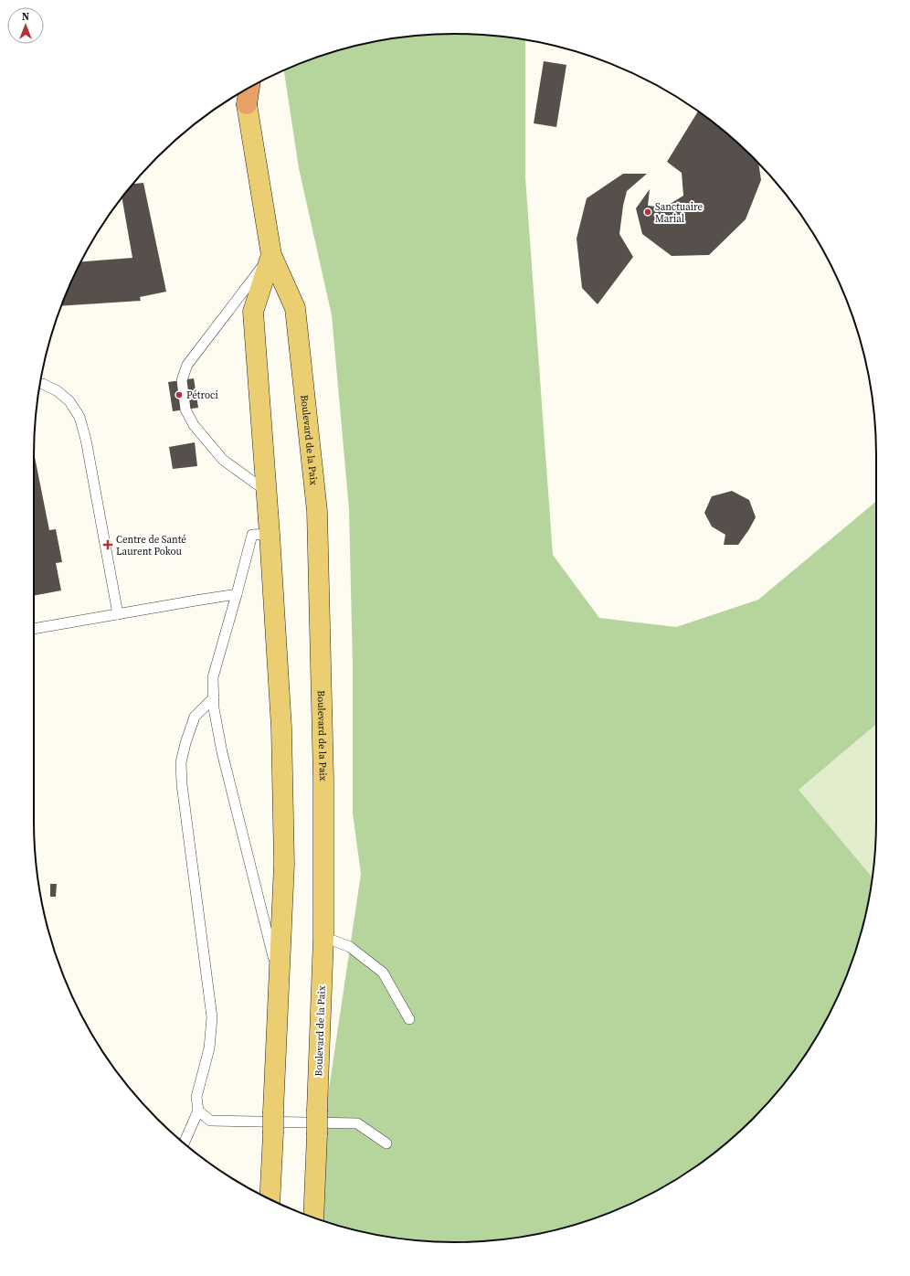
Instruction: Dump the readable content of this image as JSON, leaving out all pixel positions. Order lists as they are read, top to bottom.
{
  "streets": {
    "main road": ["Boulevard de la Paix"]
  },
  "places": {
    "other": ["Sanctuaire Marial", "Pétroci"],
    "health": ["Centre de Santé Laurent Pokou"]
  },
  "north": "top"
}
